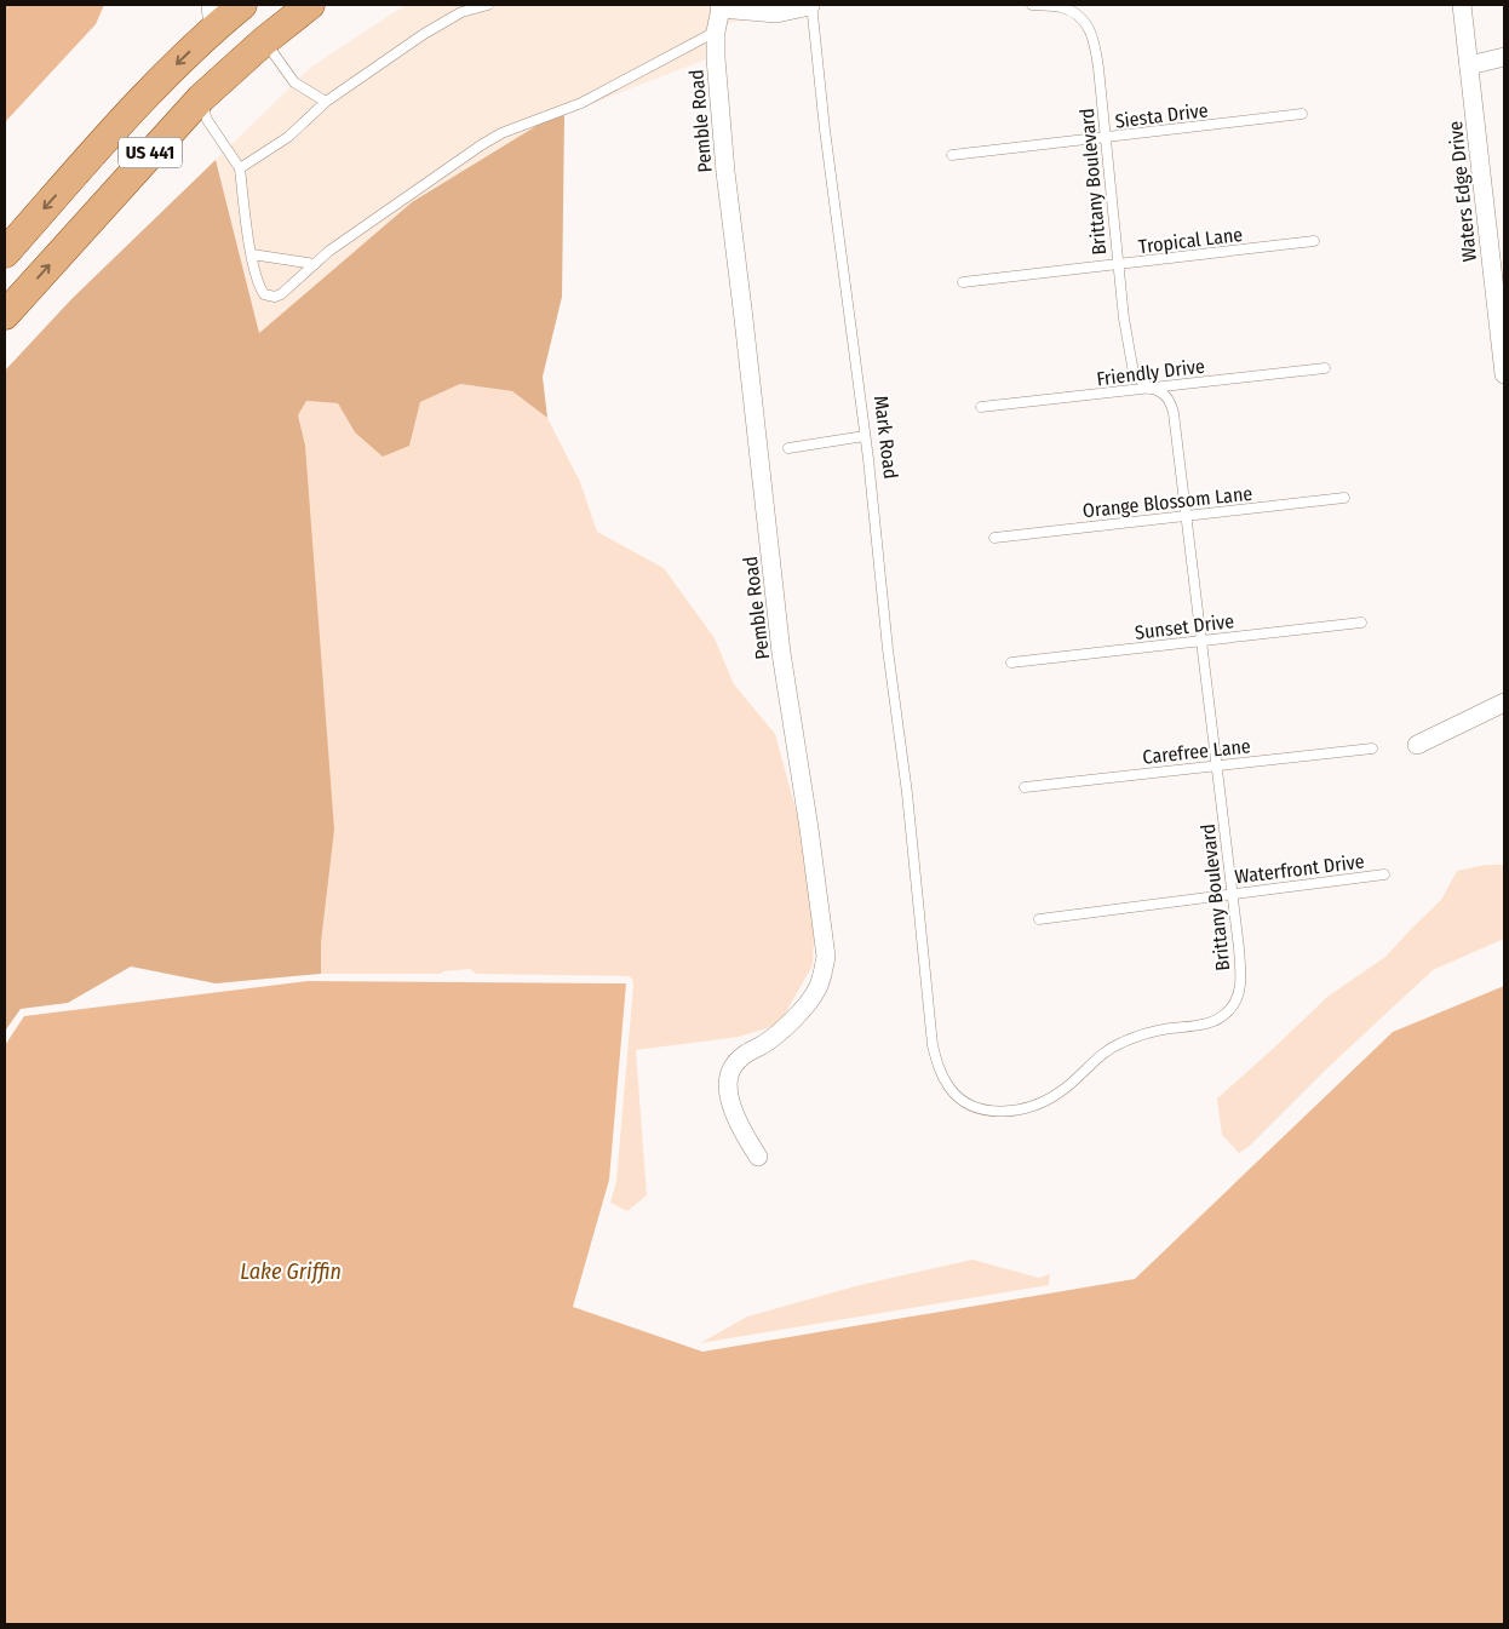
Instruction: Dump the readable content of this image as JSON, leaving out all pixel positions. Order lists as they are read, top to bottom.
{
  "streets": {
    "main road": ["US 441"],
    "street": ["Pemble Road", "Waters Edge Drive", "Mark Road"],
    "lane": [
      "Siesta Drive",
      "Brittany Boulevard",
      "Tropical Lane",
      "Friendly Drive",
      "Orange Blossom Lane",
      "Sunset Drive",
      "Carefree Lane",
      "Waterfront Drive"
    ]
  },
  "crossings": [
    ["Siesta Drive", "Brittany Boulevard"],
    ["Pemble Road", "Mark Road"],
    ["Brittany Boulevard", "Tropical Lane"],
    ["Brittany Boulevard", "Friendly Drive"],
    ["Brittany Boulevard", "Mark Road"],
    ["Brittany Boulevard", "Orange Blossom Lane"],
    ["Brittany Boulevard", "Sunset Drive"],
    ["Brittany Boulevard", "Carefree Lane"],
    ["Brittany Boulevard", "Waterfront Drive"]
  ],
  "water": ["Lake Griffin"]
}
